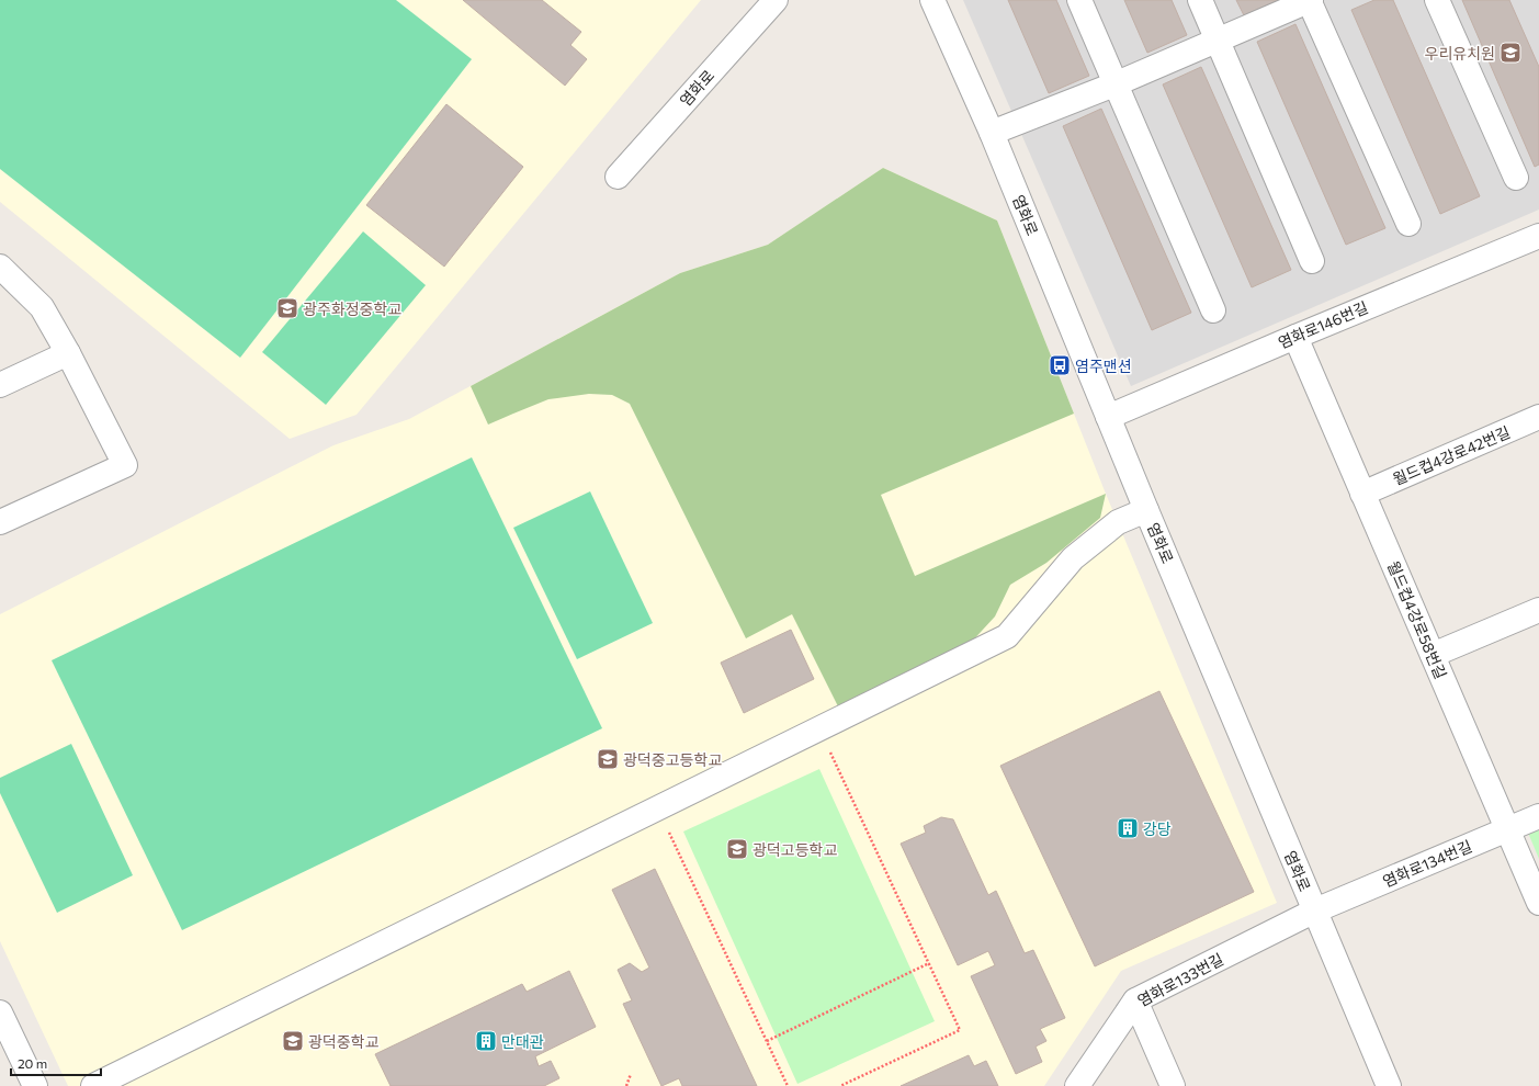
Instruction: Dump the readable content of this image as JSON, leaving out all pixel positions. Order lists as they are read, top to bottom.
{
  "streets": {
    "street": [
      "염화로",
      "염화로146번길",
      "월드컵4강로42번길",
      "월드컵4강로58번길",
      "염화로134번길",
      "염화로133번길"
    ]
  },
  "crossings": [
    ["염화로", "염화로146번길"],
    ["염화로", "염화로134번길"],
    ["염화로", "염화로133번길"],
    ["염화로146번길", "월드컵4강로58번길"],
    ["월드컵4강로42번길", "월드컵4강로58번길"],
    ["월드컵4강로58번길", "염화로134번길"],
    ["염화로134번길", "염화로133번길"]
  ],
  "places": {
    "school or university": [
      "우리유치원",
      "광주화정중학교",
      "광덕중고등학교",
      "광덕고등학교",
      "광덕중학교"
    ],
    "bus stop": ["염주맨션"],
    "building": ["강당", "만대관"]
  },
  "scale_bar": "20 m"
}
